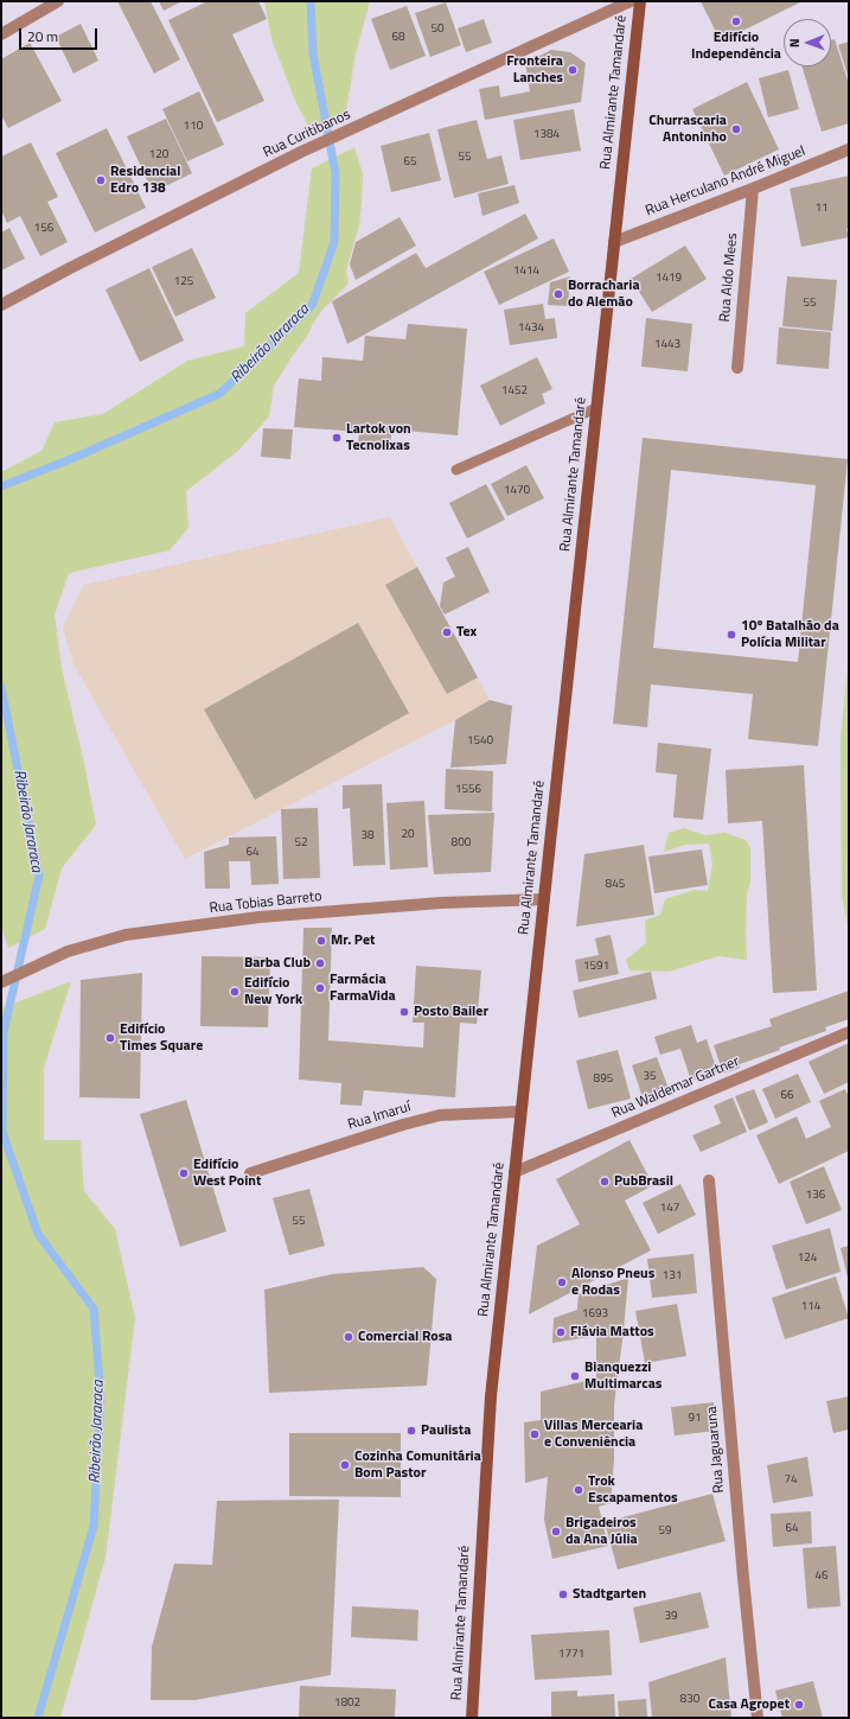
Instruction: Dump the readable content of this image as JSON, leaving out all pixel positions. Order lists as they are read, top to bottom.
{
  "streets": {
    "main road": ["Rua Almirante Tamandaré"],
    "street": [
      "Rua Curitibanos",
      "Rua Herculano André Miguel",
      "Rua Aldo Mees",
      "Rua Tobias Barreto",
      "Rua Waldemar Gartner",
      "Rua Imaruí",
      "Rua Jaguaruna"
    ]
  },
  "crossings": [
    ["Rua Almirante Tamandaré", "Rua Herculano André Miguel"],
    ["Rua Almirante Tamandaré", "Rua Tobias Barreto"],
    ["Rua Almirante Tamandaré", "Rua Waldemar Gartner"],
    ["Rua Almirante Tamandaré", "Rua Imaruí"],
    ["Rua Herculano André Miguel", "Rua Aldo Mees"]
  ],
  "water": ["Ribeirão Jararaca"],
  "places": [
    "Edifício Independência",
    "Fronteira Lanches",
    "Churrascaria Antoninho",
    "Residencial Edro 138",
    "Borracharia do Alemão",
    "Lartok von Tecnolixas",
    "Tex",
    "10º Batalhão da Polícia Militar",
    "Mr. Pet",
    "Barba Club",
    "Farmácia FarmaVida",
    "Edifício New York",
    "Posto Bailer",
    "Edifício Times Square",
    "Edifício West Point",
    "PubBrasil",
    "Alonso Pneus e Rodas",
    "Flávia Mattos",
    "Comercial Rosa",
    "Bianquezzi Multimarcas",
    "Paulista",
    "Villas Mercearia e Conveniência",
    "Cozinha Comunitária Bom Pastor",
    "Trok Escapamentos",
    "Brigadeiros da Ana Júlia",
    "Stadtgarten",
    "Casa Agropet"
  ],
  "house_numbers": [
    "50",
    "68",
    "110",
    "1384",
    "120",
    "55",
    "65",
    "11",
    "156",
    "1414",
    "1419",
    "125",
    "55",
    "1434",
    "1443",
    "1452",
    "1470",
    "1540",
    "1556",
    "20",
    "38",
    "52",
    "800",
    "64",
    "845",
    "1591",
    "35",
    "895",
    "66",
    "136",
    "147",
    "55",
    "124",
    "131",
    "114",
    "1693",
    "91",
    "74",
    "64",
    "59",
    "46",
    "39",
    "1771",
    "830",
    "1802"
  ],
  "scale_bar": "20 m",
  "north": "left"
}
